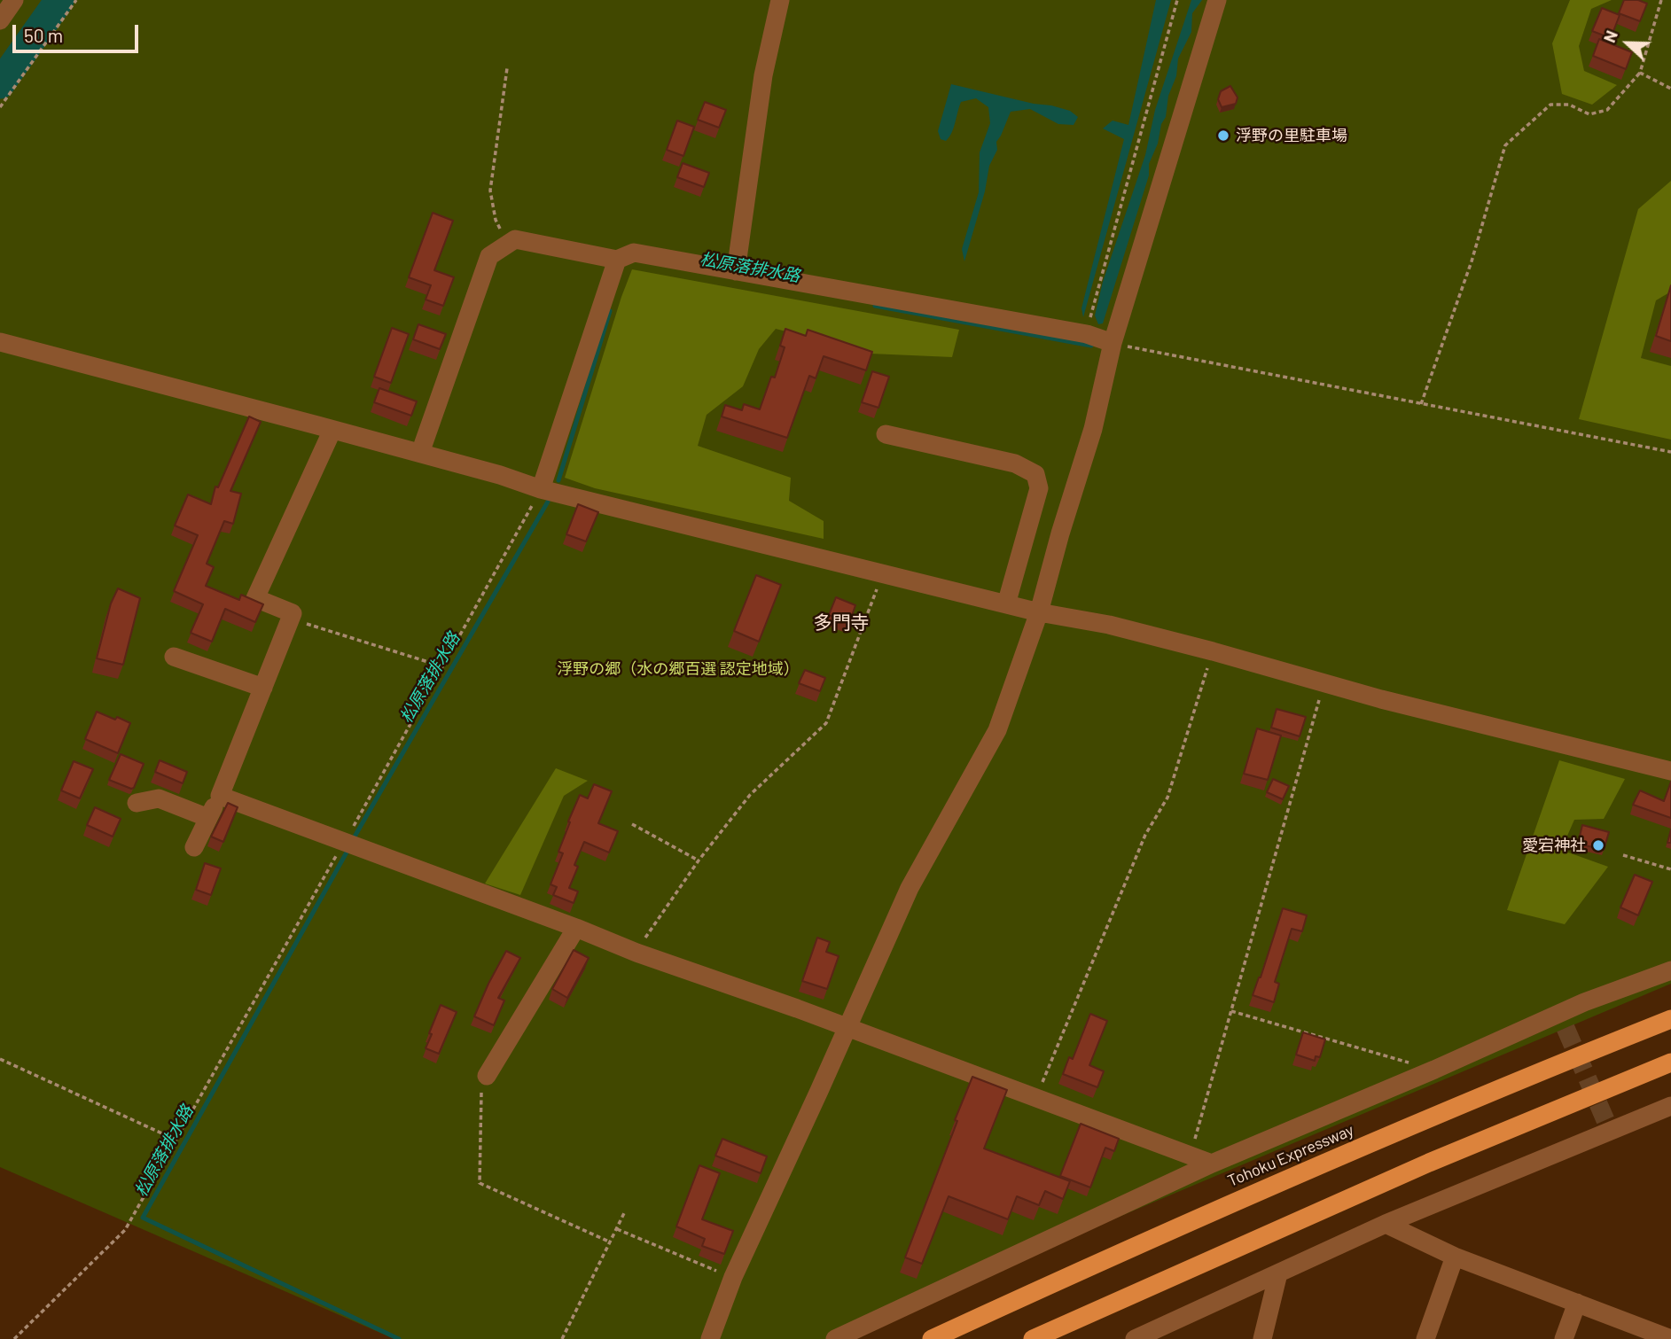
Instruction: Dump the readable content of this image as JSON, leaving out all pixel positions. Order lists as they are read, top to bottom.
{
  "streets": {
    "highway": ["Tohoku Expressway"]
  },
  "districts": ["多門寺"],
  "water": ["松原落排水路"],
  "parks": ["浮野の郷（水の郷百選 認定地域）"],
  "places": ["浮野の里駐車場", "愛宕神社"],
  "scale_bar": "50 m",
  "north": "left"
}
